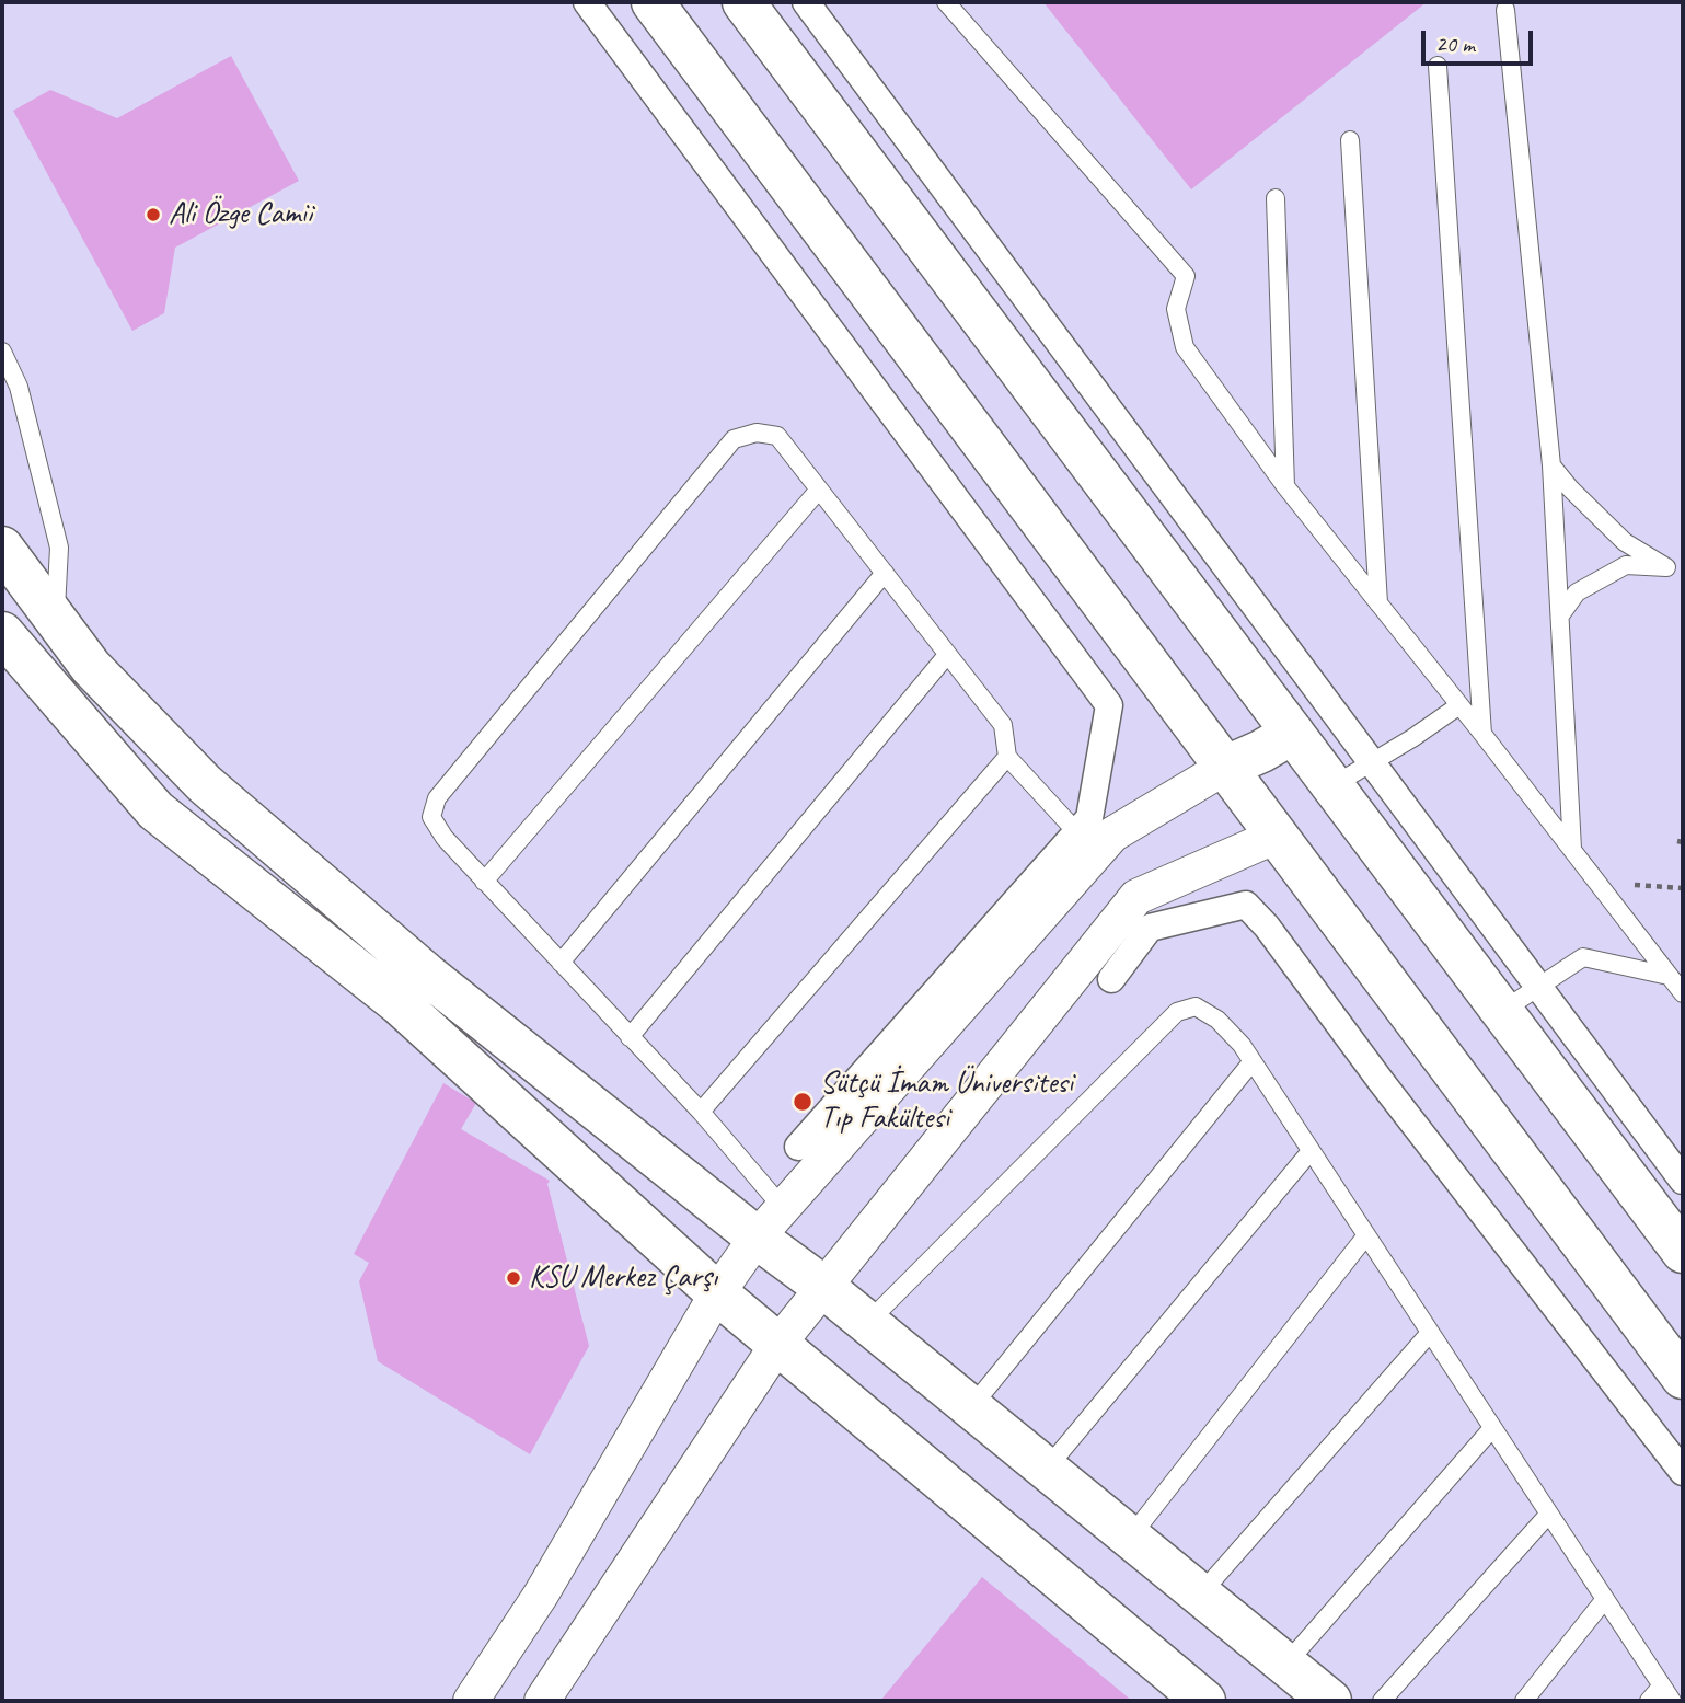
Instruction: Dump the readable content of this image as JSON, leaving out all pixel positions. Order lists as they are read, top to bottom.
{
  "places": ["Ali Özge Camii", "Sütçü İmam Üniversitesi Tıp Fakültesi", "KSU Merkez Çarşı"],
  "scale_bar": "20 m"
}
